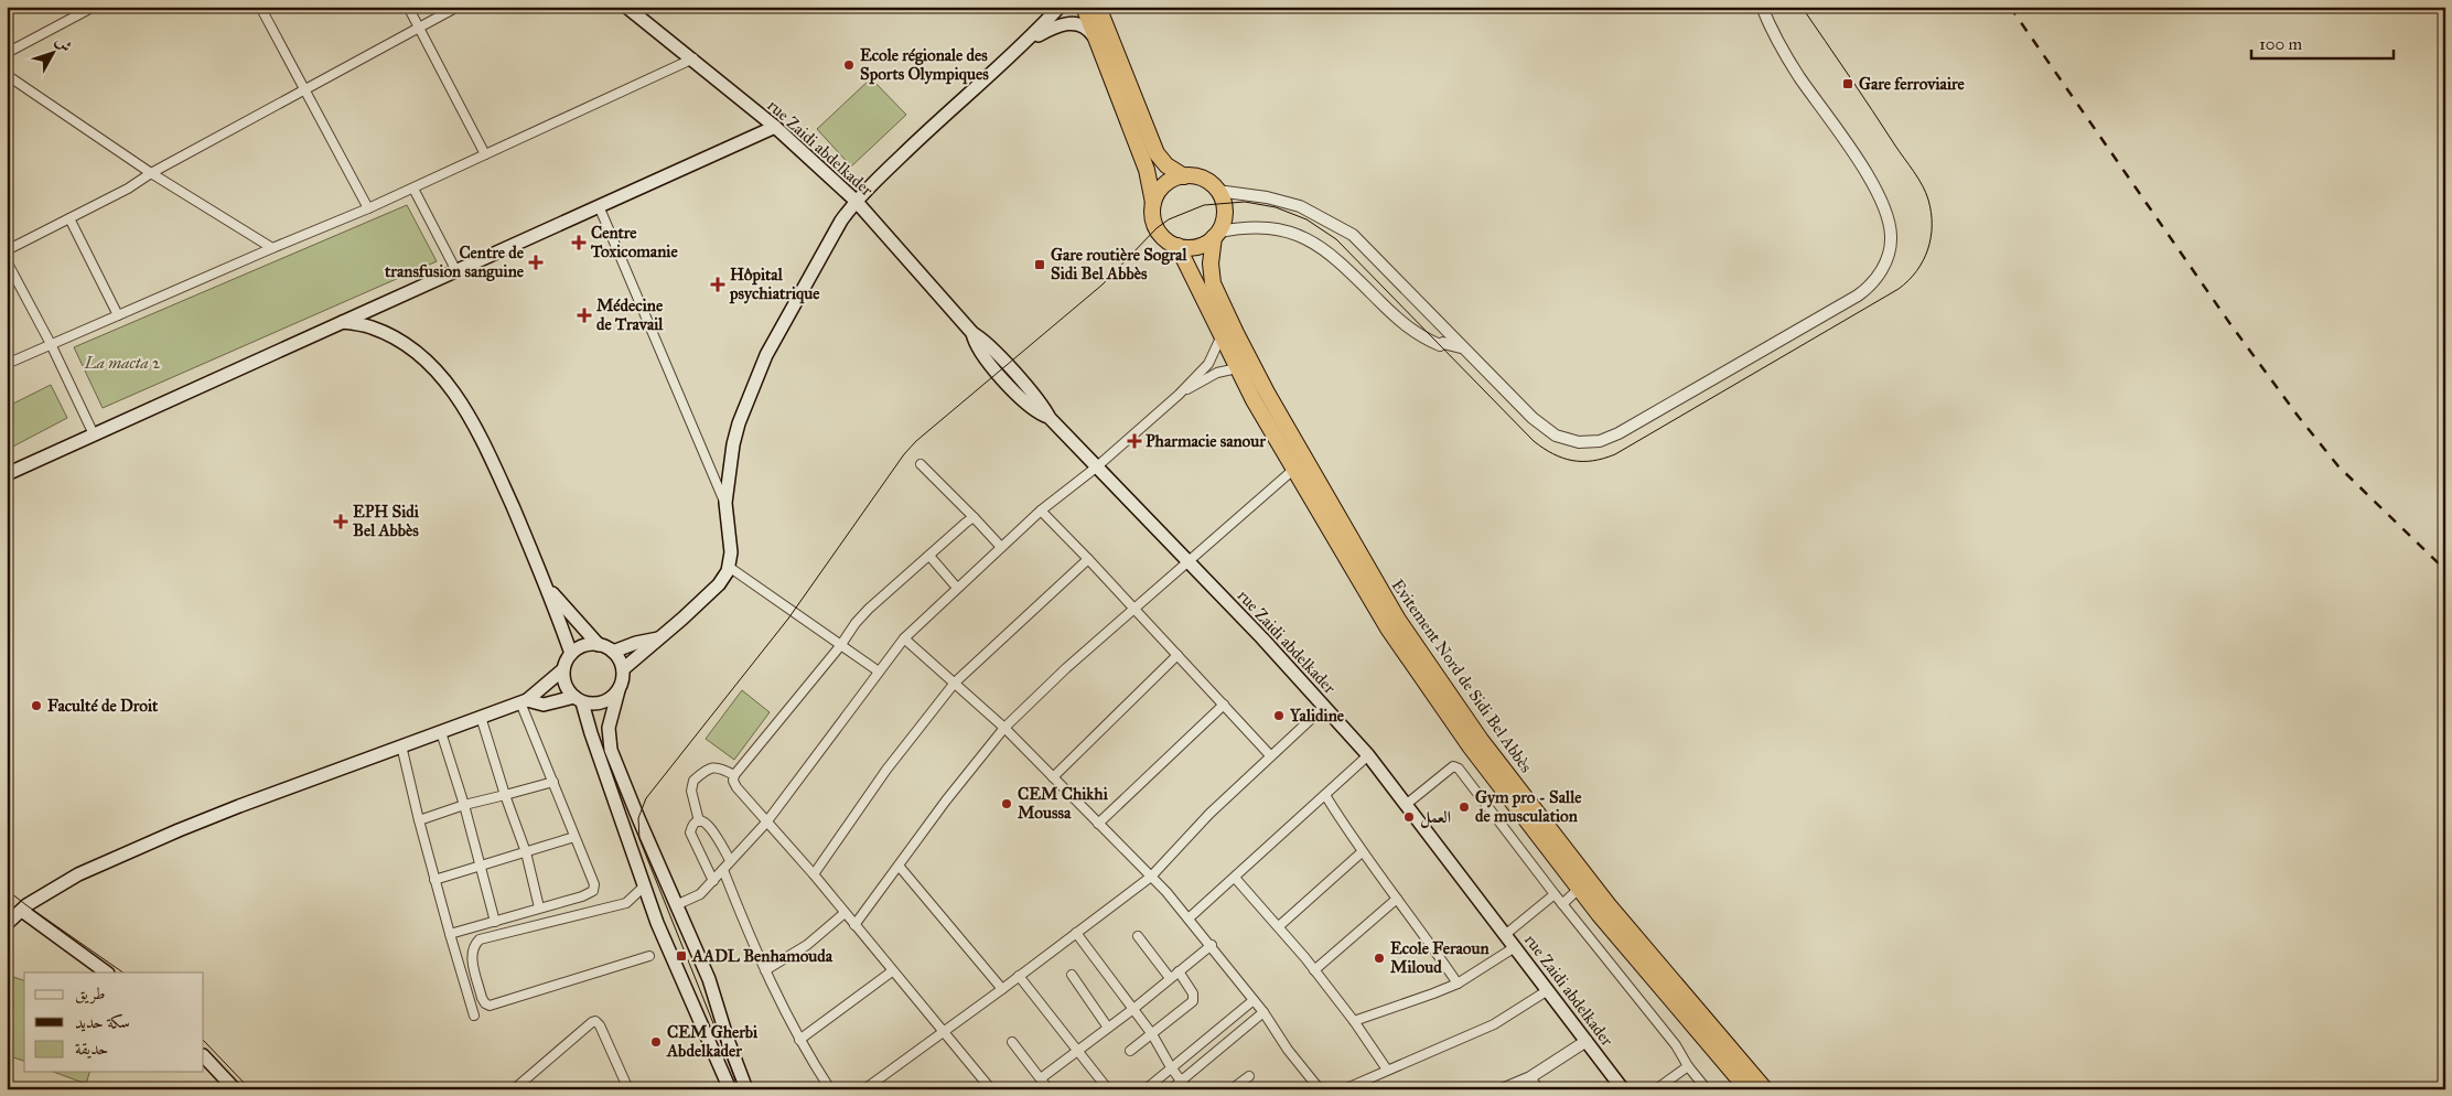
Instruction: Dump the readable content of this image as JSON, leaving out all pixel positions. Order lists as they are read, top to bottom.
{
  "streets": {
    "highway": ["Evitement Nord de Sidi Bel Abbès"],
    "main road": ["rue Zaidi abdelkader"]
  },
  "parks": ["La macta 2"],
  "places": {
    "other": [
      "Ecole régionale des Sports Olympiques",
      "Faculté de Droit",
      "Yalidine",
      "CEM Chikhi Moussa",
      "Gym pro - Salle de musculation",
      "العمل",
      "Ecole Feraoun Miloud",
      "CEM Gherbi Abdelkader"
    ],
    "transit": ["Gare ferroviaire", "Gare routière Sogral Sidi Bel Abbès", "AADL Benhamouda"],
    "health": [
      "Centre Toxicomanie",
      "Centre de transfusion sanguine",
      "Hôpital psychiatrique",
      "Médecine de Travail",
      "Pharmacie sanour",
      "EPH Sidi Bel Abbès"
    ]
  },
  "legend": ["طريق", "سكة حديد", "حديقة"],
  "scale_bar": "100 m",
  "north": "top right"
}
